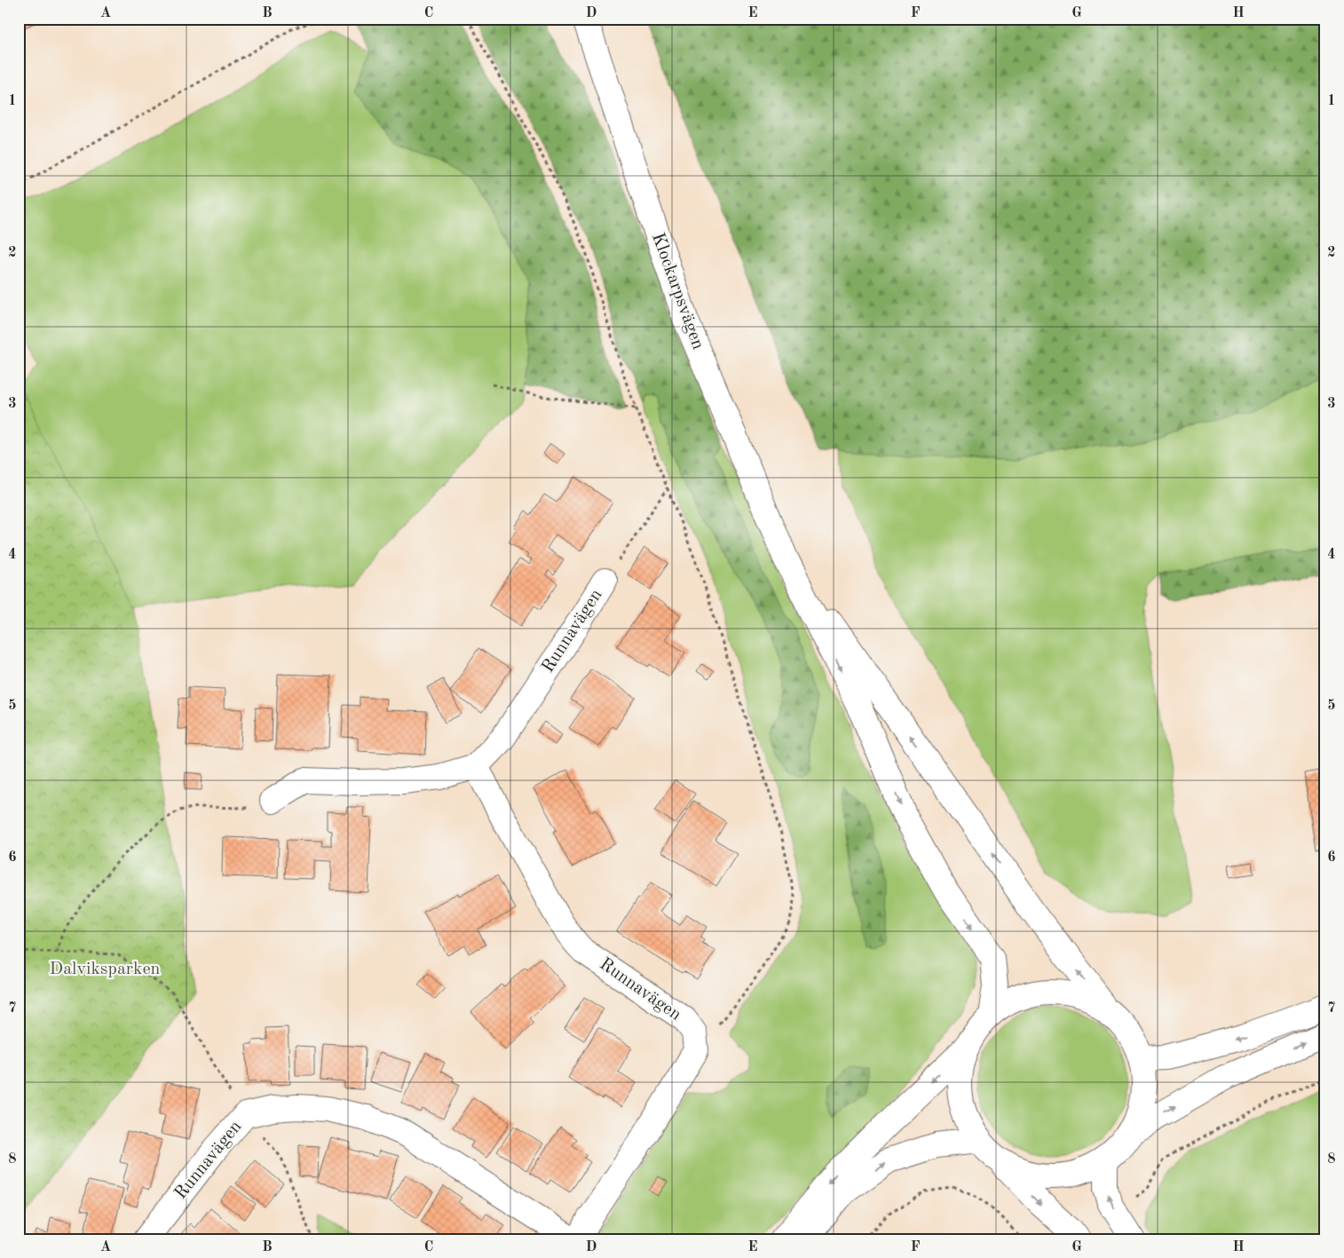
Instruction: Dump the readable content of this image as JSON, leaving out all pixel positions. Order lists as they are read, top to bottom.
{
  "streets": {
    "street": ["Klockarpsvägen", "Runnavägen"]
  },
  "parks": ["Dalviksparken"],
  "grid": {
    "columns": [
      "A",
      "B",
      "C",
      "D",
      "E",
      "F",
      "G",
      "H"
    ],
    "rows": [
      "1",
      "2",
      "3",
      "4",
      "5",
      "6",
      "7",
      "8"
    ]
  }
}
